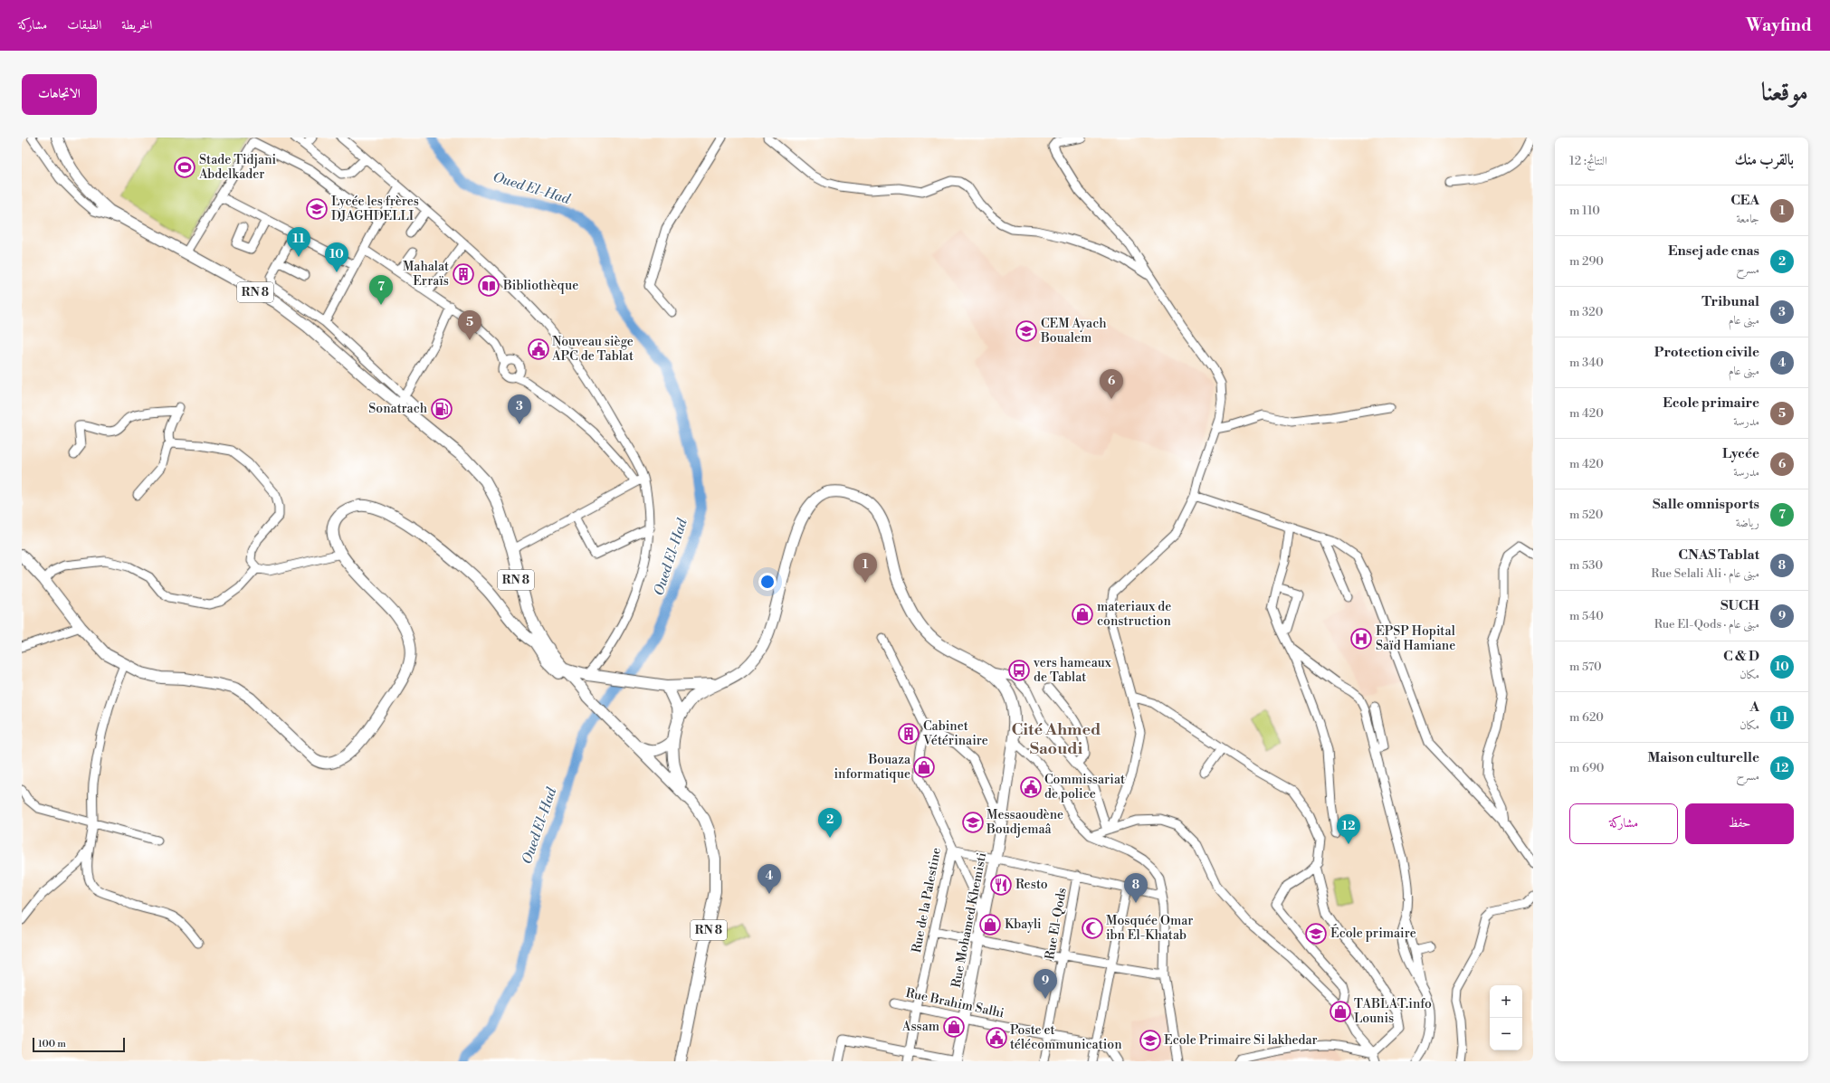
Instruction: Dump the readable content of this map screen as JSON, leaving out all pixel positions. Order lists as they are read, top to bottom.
{
  "streets": {
    "main road": ["RN 8", "Rue Mohamed Khemisti"],
    "street": ["Rue de la Palestine", "Rue El-Qods", "Rue Brahim Salhi"]
  },
  "crossings": [
    ["Rue de la Palestine", "Rue Brahim Salhi"],
    ["Rue Mohamed Khemisti", "Rue Brahim Salhi"],
    ["Rue El-Qods", "Rue Brahim Salhi"]
  ],
  "districts": ["Cité Ahmed Saoudi"],
  "water": ["Oued El-Had"],
  "places": {
    "sports": ["Stade Tidjani Abdelkader"],
    "school or university": [
      "Lycée les frères DJAGHDELLI",
      "CEM Ayach Boualem",
      "Messaoudène Boudjemaâ",
      "École primaire",
      "Ecole Primaire Si lakhedar"
    ],
    "building": ["Mahalat Erraïs", "Cabinet Vétérinaire"],
    "library": ["Bibliothèque"],
    "public building": ["Nouveau siège APC de Tablat", "Commissariat de police", "Poste et télécommunication"],
    "fuel station": ["Sonatrach"],
    "shop": [
      "materiaux de construction",
      "Bouaza informatique",
      "Kbayli",
      "TABLAT.info Lounis",
      "Assam"
    ],
    "hospital": ["EPSP Hopital Saïd Hamiane"],
    "bus stop": ["vers hameaux de Tablat"],
    "restaurant": ["Resto"],
    "mosque": ["Mosquée Omar ibn El-Khatab"]
  },
  "scale_bar": "100 m",
  "page": {
    "header": "Wayfind",
    "nav": ["الخريطة", "الطبقات", "مشاركة"],
    "title": "موقعنا",
    "buttons": [
      "الاتجاهات",
      ["حفظ", "مشاركة"]
    ],
    "heading": ["بالقرب منك", "النتائج: 12"],
    "list": [
      {
        "mark": "1",
        "name": "CEA",
        "note": "جامعة",
        "value": "110 m"
      },
      {
        "mark": "2",
        "name": "Ensej ade cnas",
        "note": "مسرح",
        "value": "290 m"
      },
      {
        "mark": "3",
        "name": "Tribunal",
        "note": "مبنى عام",
        "value": "320 m"
      },
      {
        "mark": "4",
        "name": "Protection civile",
        "note": "مبنى عام",
        "value": "340 m"
      },
      {
        "mark": "5",
        "name": "Ecole primaire",
        "note": "مدرسة",
        "value": "420 m"
      },
      {
        "mark": "6",
        "name": "Lycée",
        "note": "مدرسة",
        "value": "420 m"
      },
      {
        "mark": "7",
        "name": "Salle omnisports",
        "note": "رياضة",
        "value": "520 m"
      },
      {
        "mark": "8",
        "name": "CNAS Tablat",
        "note": "مبنى عام · Rue Selali Ali",
        "value": "530 m"
      },
      {
        "mark": "9",
        "name": "SUCH",
        "note": "مبنى عام · Rue El-Qods",
        "value": "540 m"
      },
      {
        "mark": "10",
        "name": "C & D",
        "note": "مكان",
        "value": "570 m"
      },
      {
        "mark": "11",
        "name": "A",
        "note": "مكان",
        "value": "620 m"
      },
      {
        "mark": "12",
        "name": "Maison culturelle",
        "note": "مسرح",
        "value": "690 m"
      }
    ],
    "pins": [
      "11",
      "10",
      "7",
      "5",
      "6",
      "3",
      "1",
      "2",
      "12",
      "4",
      "8",
      "9"
    ],
    "map_buttons": ["+", "−"],
    "scale": "100 m"
  }
}
